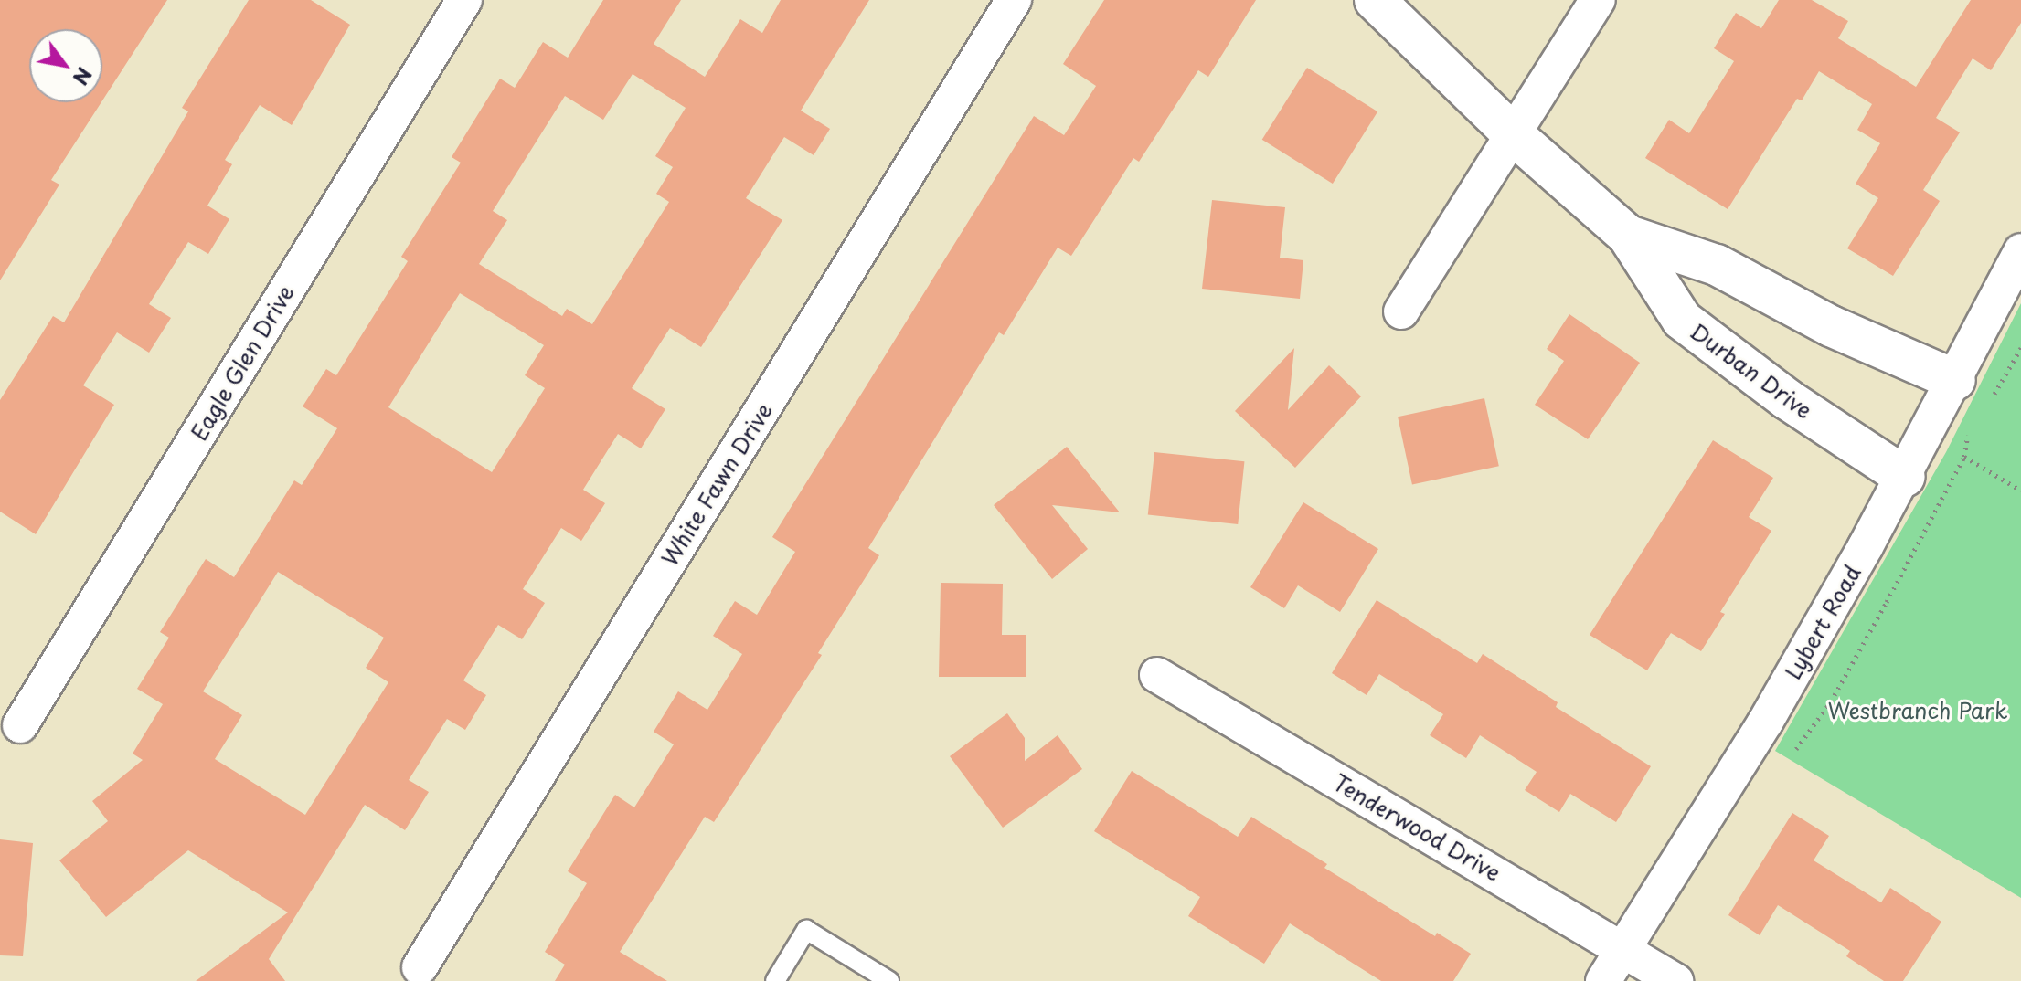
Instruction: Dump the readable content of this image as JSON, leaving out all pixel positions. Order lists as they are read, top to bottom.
{
  "streets": {
    "street": [
      "Eagle Glen Drive",
      "Durban Drive",
      "White Fawn Drive",
      "Lybert Road",
      "Tenderwood Drive"
    ]
  },
  "crossings": [
    ["Durban Drive", "Lybert Road"],
    ["Lybert Road", "Tenderwood Drive"]
  ],
  "parks": ["Westbranch Park"],
  "north": "bottom right"
}
